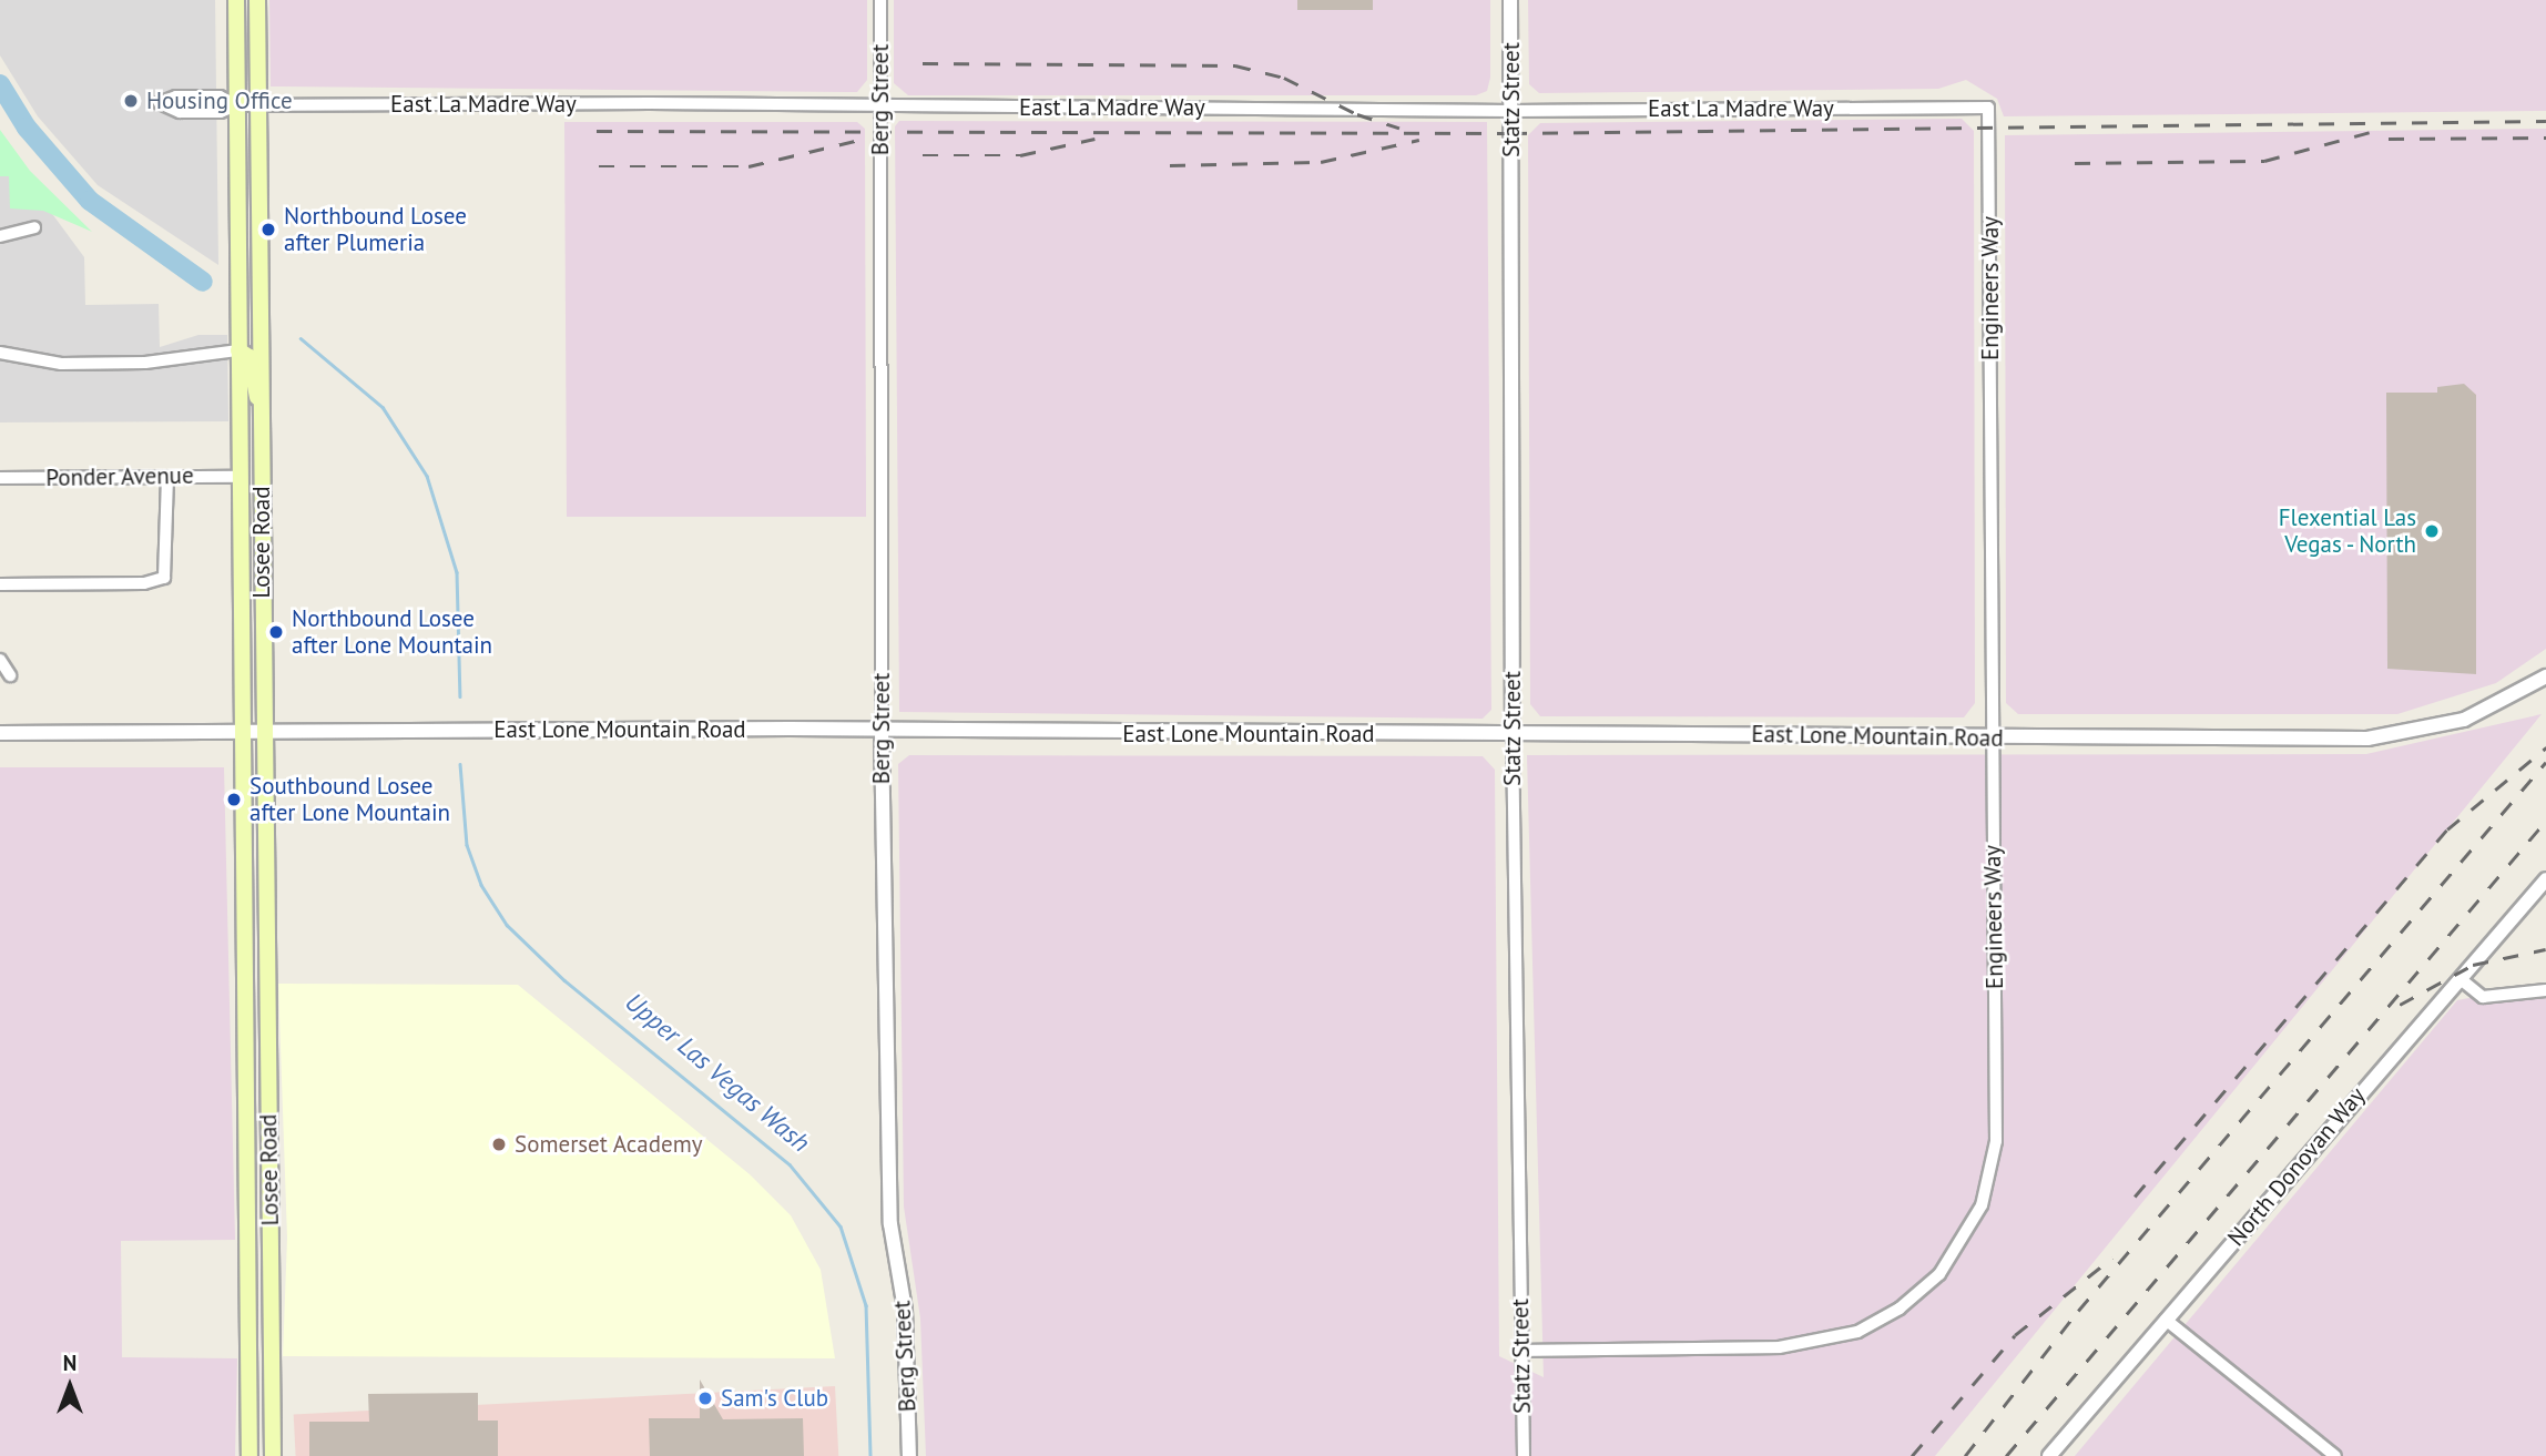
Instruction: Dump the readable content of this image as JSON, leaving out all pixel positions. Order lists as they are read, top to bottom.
{
  "streets": {
    "main road": ["Losee Road"],
    "street": [
      "Berg Street",
      "Statz Street",
      "East La Madre Way",
      "Engineers Way",
      "Ponder Avenue",
      "East Lone Mountain Road",
      "North Donovan Way"
    ]
  },
  "crossings": [
    ["Berg Street", "East La Madre Way"],
    ["Berg Street", "East Lone Mountain Road"],
    ["Statz Street", "East La Madre Way"],
    ["Statz Street", "Engineers Way"],
    ["Statz Street", "East Lone Mountain Road"],
    ["East La Madre Way", "Engineers Way"],
    ["East La Madre Way", "Losee Road"],
    ["Engineers Way", "East Lone Mountain Road"],
    ["Ponder Avenue", "Losee Road"],
    ["Losee Road", "East Lone Mountain Road"]
  ],
  "water": ["Upper Las Vegas Wash"],
  "places": [
    "Housing Office",
    "Northbound Losee after Plumeria",
    "Flexential Las Vegas - North",
    "Northbound Losee after Lone Mountain",
    "Southbound Losee after Lone Mountain",
    "Somerset Academy",
    "Sam's Club"
  ],
  "north": "top"
}
